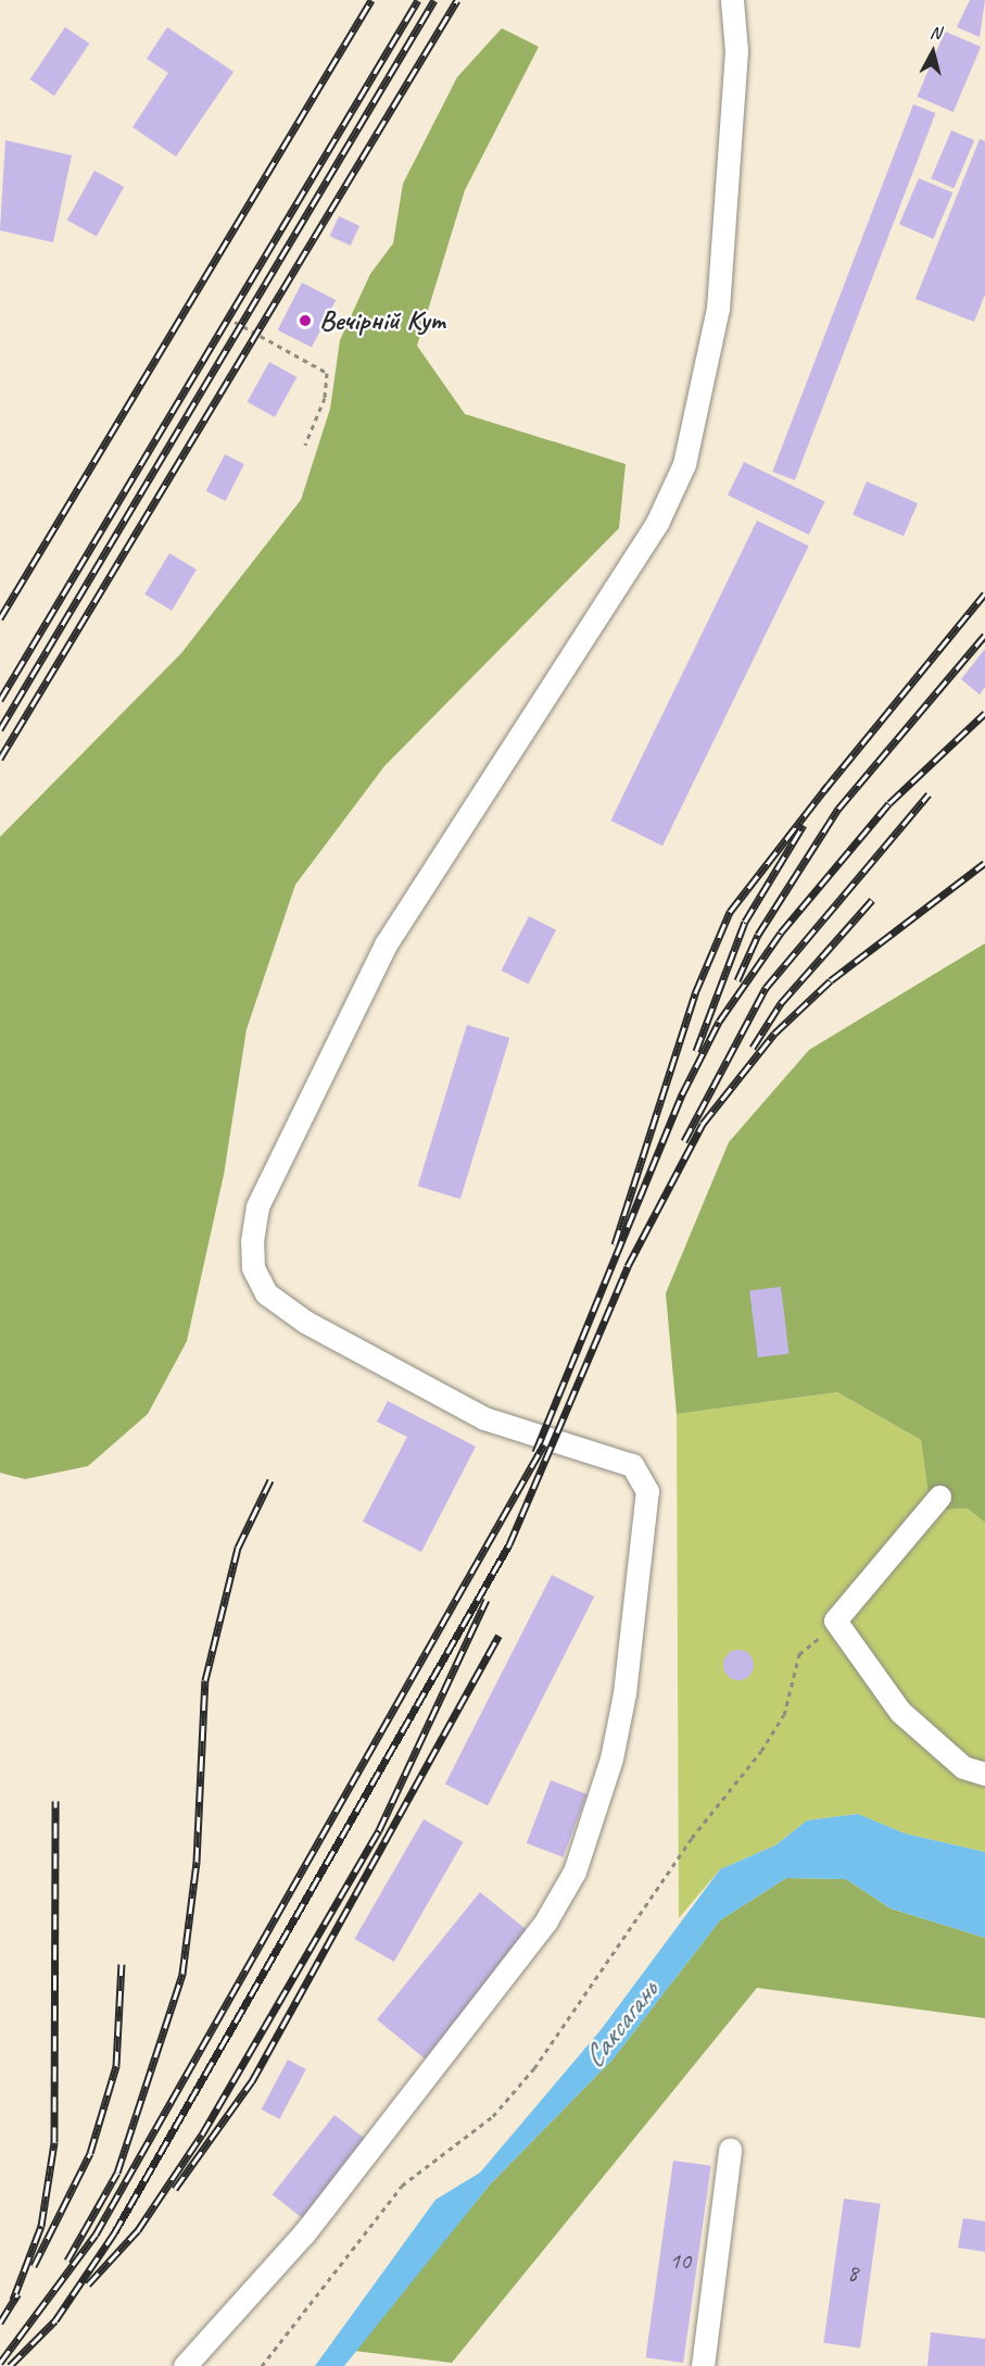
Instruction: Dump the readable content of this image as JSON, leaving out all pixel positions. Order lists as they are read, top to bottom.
{
  "water": ["Саксагань"],
  "places": ["Вечірній Кут"],
  "house_numbers": ["10", "8"],
  "north": "top"
}
